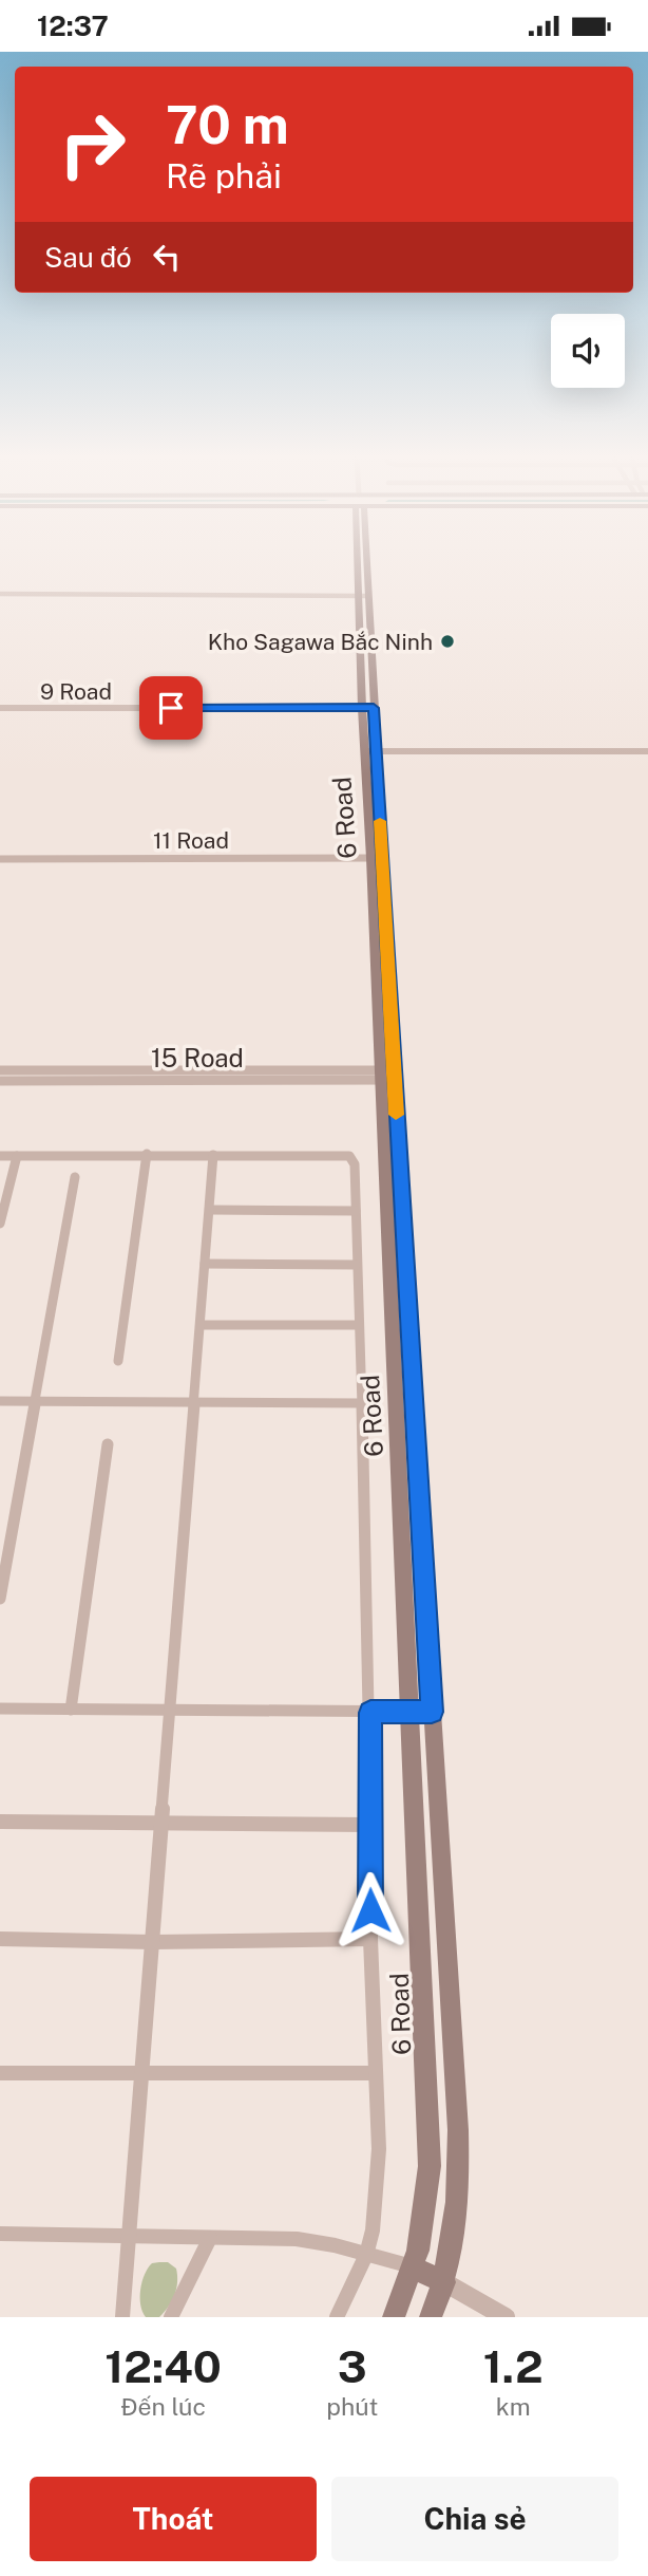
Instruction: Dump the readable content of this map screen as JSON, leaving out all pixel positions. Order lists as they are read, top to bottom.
{
  "streets": {
    "main road": ["6 Road"],
    "street": ["9 Road", "11 Road", "15 Road"]
  },
  "crossings": [
    ["9 Road", "6 Road"],
    ["6 Road", "11 Road"],
    ["6 Road", "15 Road"]
  ],
  "places": ["Kho Sagawa Bắc Ninh"],
  "page": {
    "status": "12:37",
    "turn": ["70 m", "Rẽ phải"],
    "then": "Sau đó",
    "eta": [
      "12:40",
      "Đến lúc",
      "3",
      "phút",
      "1.2",
      "km"
    ],
    "buttons": ["Thoát", "Chia sẻ"]
  }
}
